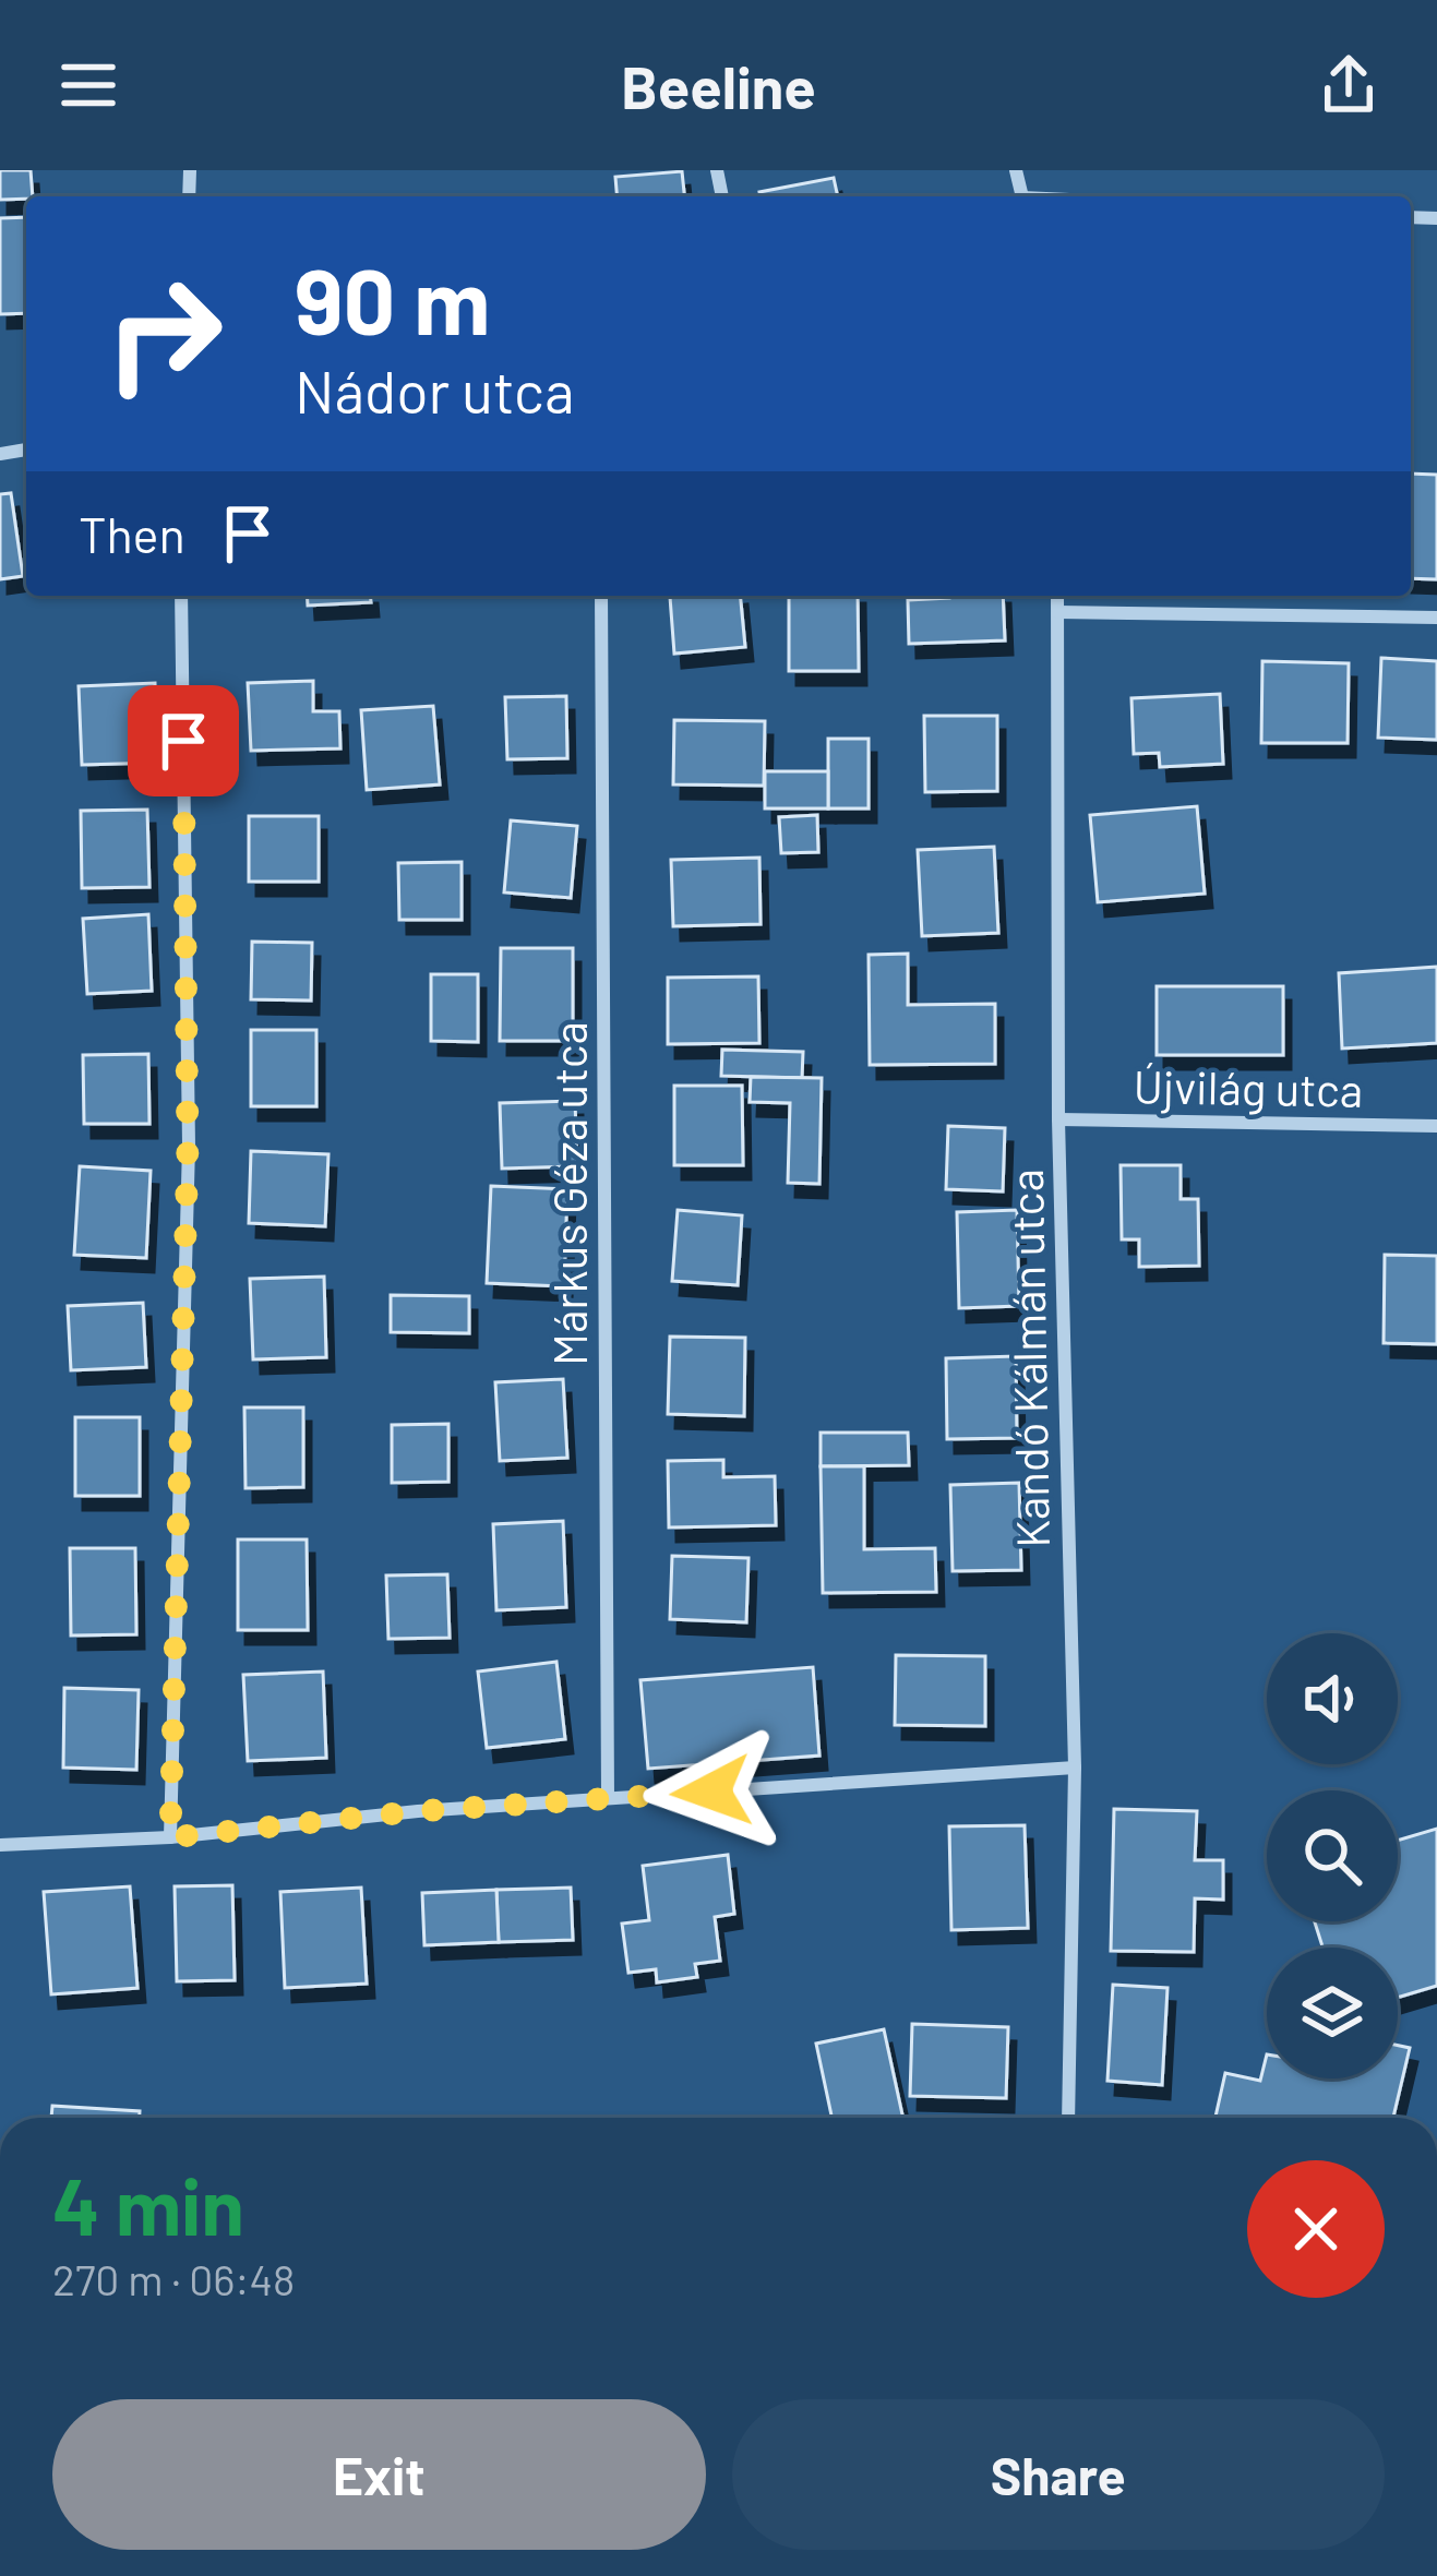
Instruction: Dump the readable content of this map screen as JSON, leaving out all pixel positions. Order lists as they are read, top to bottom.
{
  "streets": {
    "street": ["Újvilág utca", "Márkus Géza utca", "Kandó Kálmán utca"]
  },
  "crossings": [
    ["Újvilág utca", "Kandó Kálmán utca"]
  ],
  "page": {
    "header": "Beeline",
    "turn": ["90 m", "Nádor utca"],
    "then": "Then",
    "heading": ["4 min", "270 m · 06:48"],
    "buttons": ["Exit", "Share"]
  }
}
